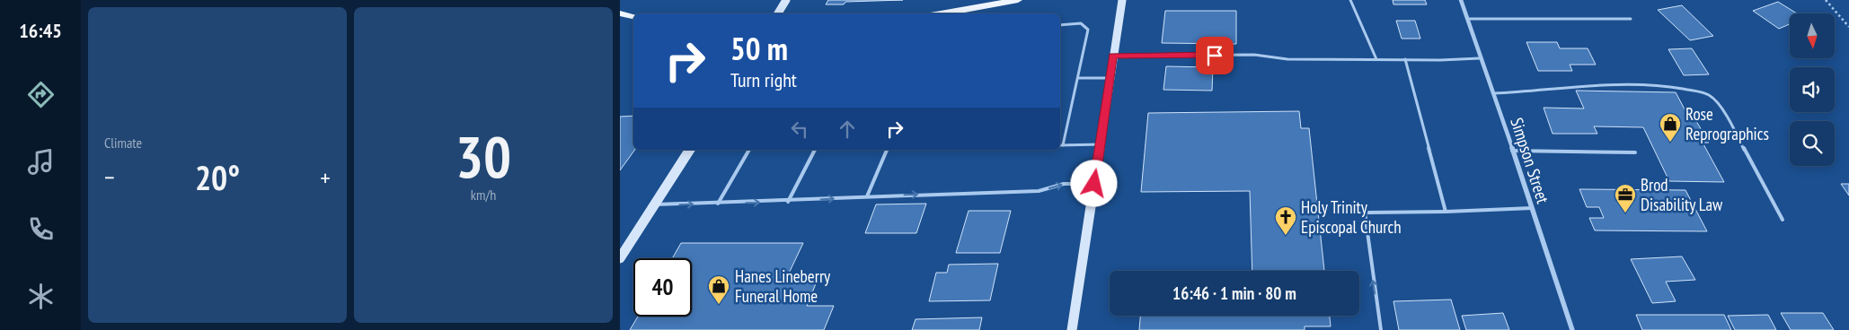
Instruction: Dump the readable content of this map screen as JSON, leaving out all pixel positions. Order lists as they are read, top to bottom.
{
  "streets": {
    "street": ["Simpson Street"]
  },
  "places": {
    "shop": ["Rose Reprographics", "Hanes Lineberry Funeral Home"],
    "office": ["Brod Disability Law"],
    "church": ["Holy Trinity Episcopal Church"]
  },
  "north": "bottom",
  "page": {
    "tabs": "16:45",
    "tile": [
      "Climate",
      ["30", "km/h"]
    ],
    "turn": ["50 m", "Turn right"],
    "heat": ["−", "20°", "+"],
    "limit": "40",
    "trip": "16:46 · 1 min · 80 m"
  }
}
